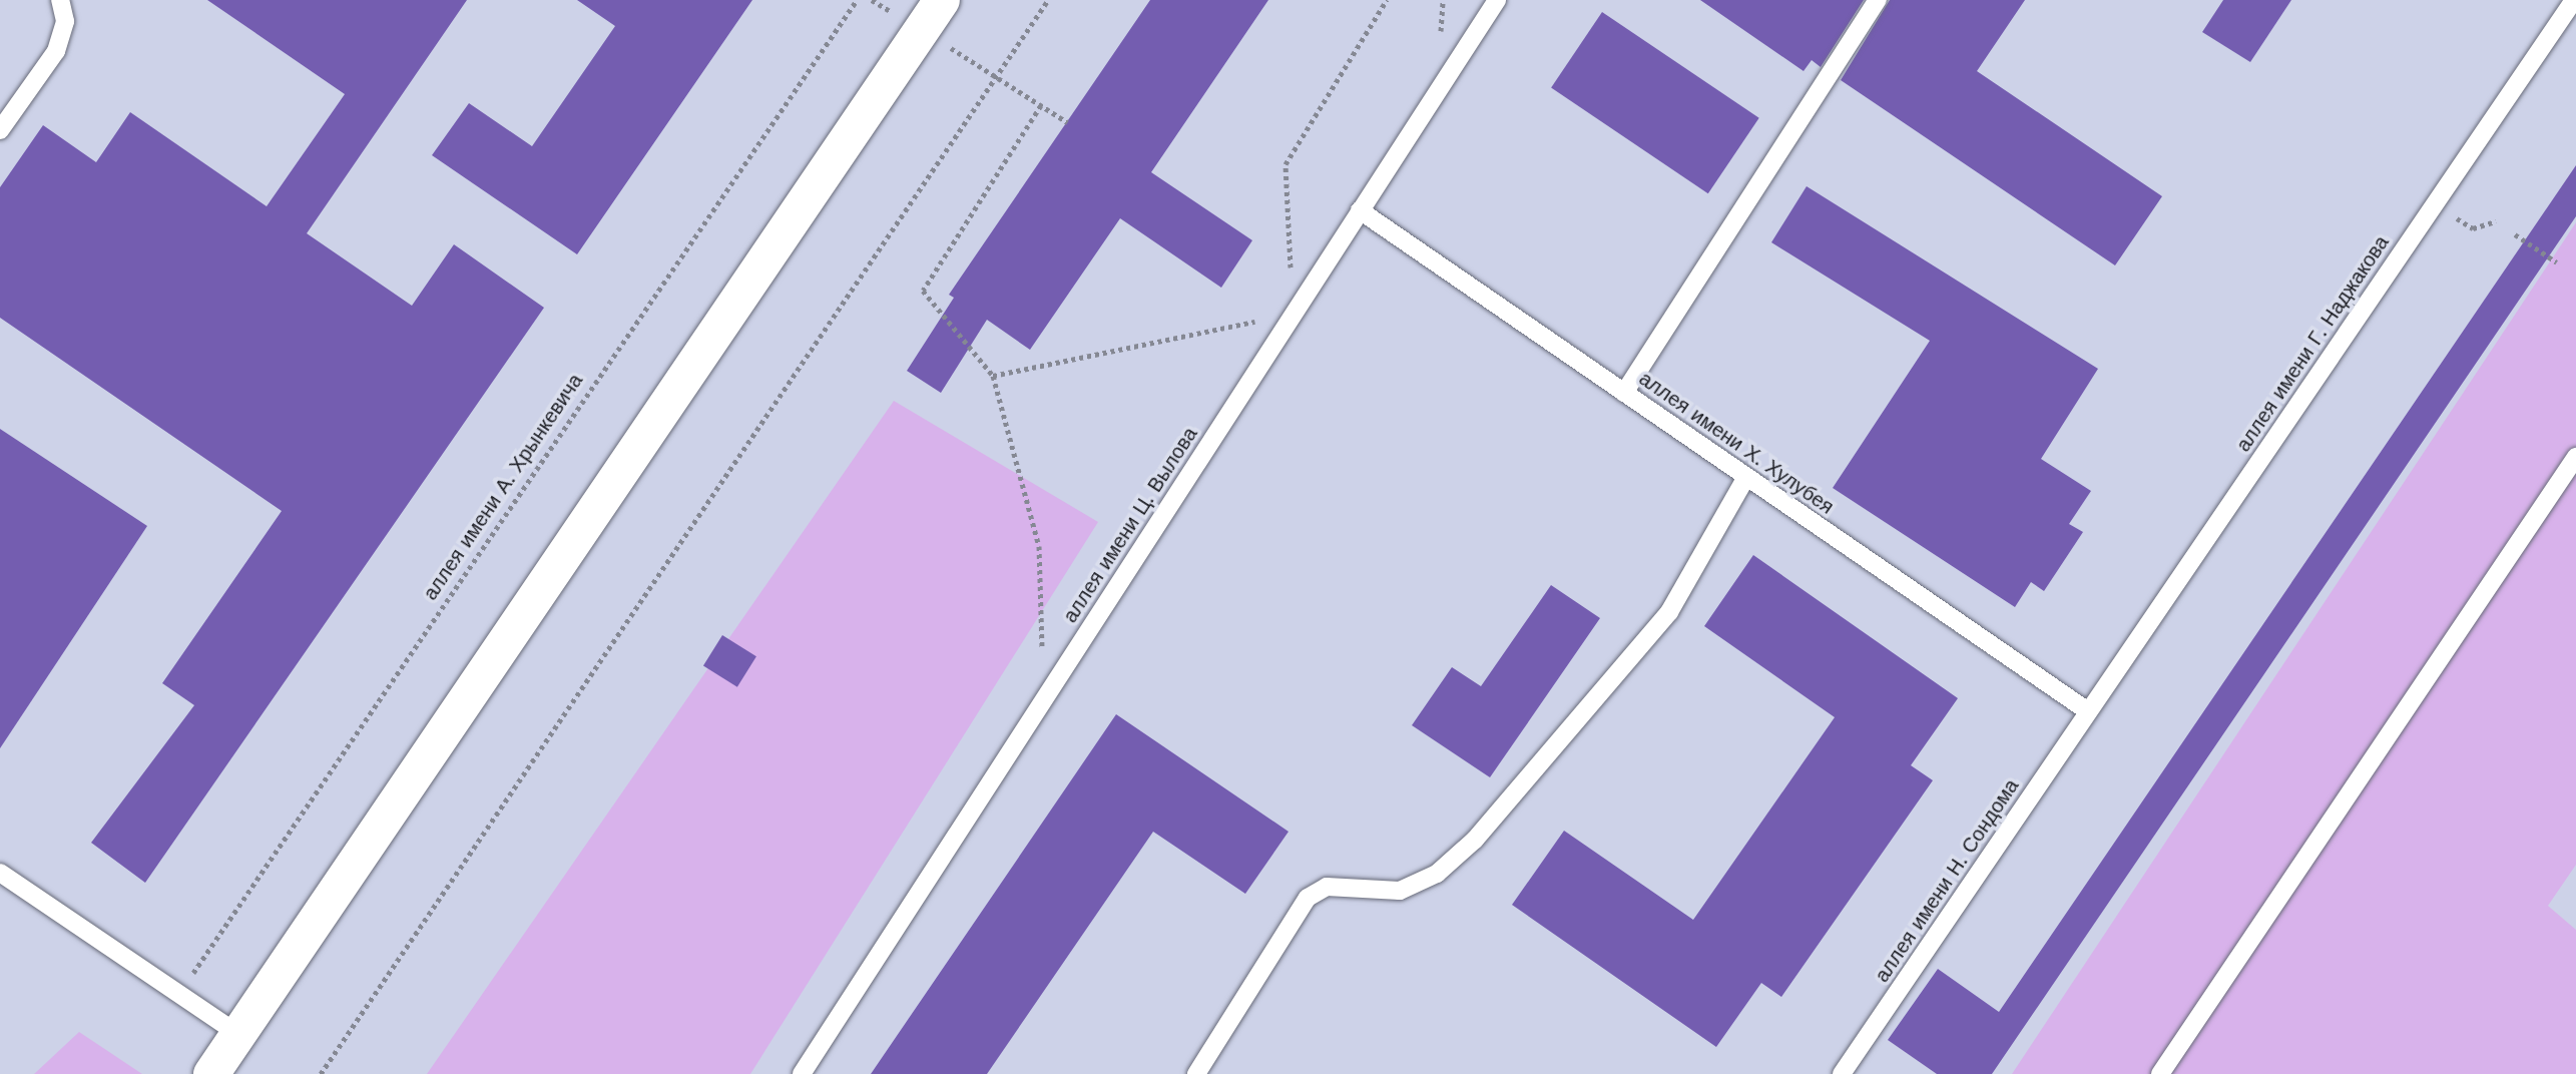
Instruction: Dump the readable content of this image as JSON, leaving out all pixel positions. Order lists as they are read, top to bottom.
{
  "streets": {
    "lane": [
      "аллея имени Г. Наджакова",
      "аллея имени Х. Хулубея",
      "аллея имени Ц. Вылова",
      "аллея имени Н. Сондома"
    ],
    "path": ["аллея имени А. Хрынкевича"]
  },
  "crossings": [
    ["аллея имени Г. Наджакова", "аллея имени Х. Хулубея"],
    ["аллея имени Г. Наджакова", "аллея имени Н. Сондома"],
    ["аллея имени Х. Хулубея", "аллея имени Ц. Вылова"],
    ["аллея имени Х. Хулубея", "аллея имени Н. Сондома"]
  ]
}
